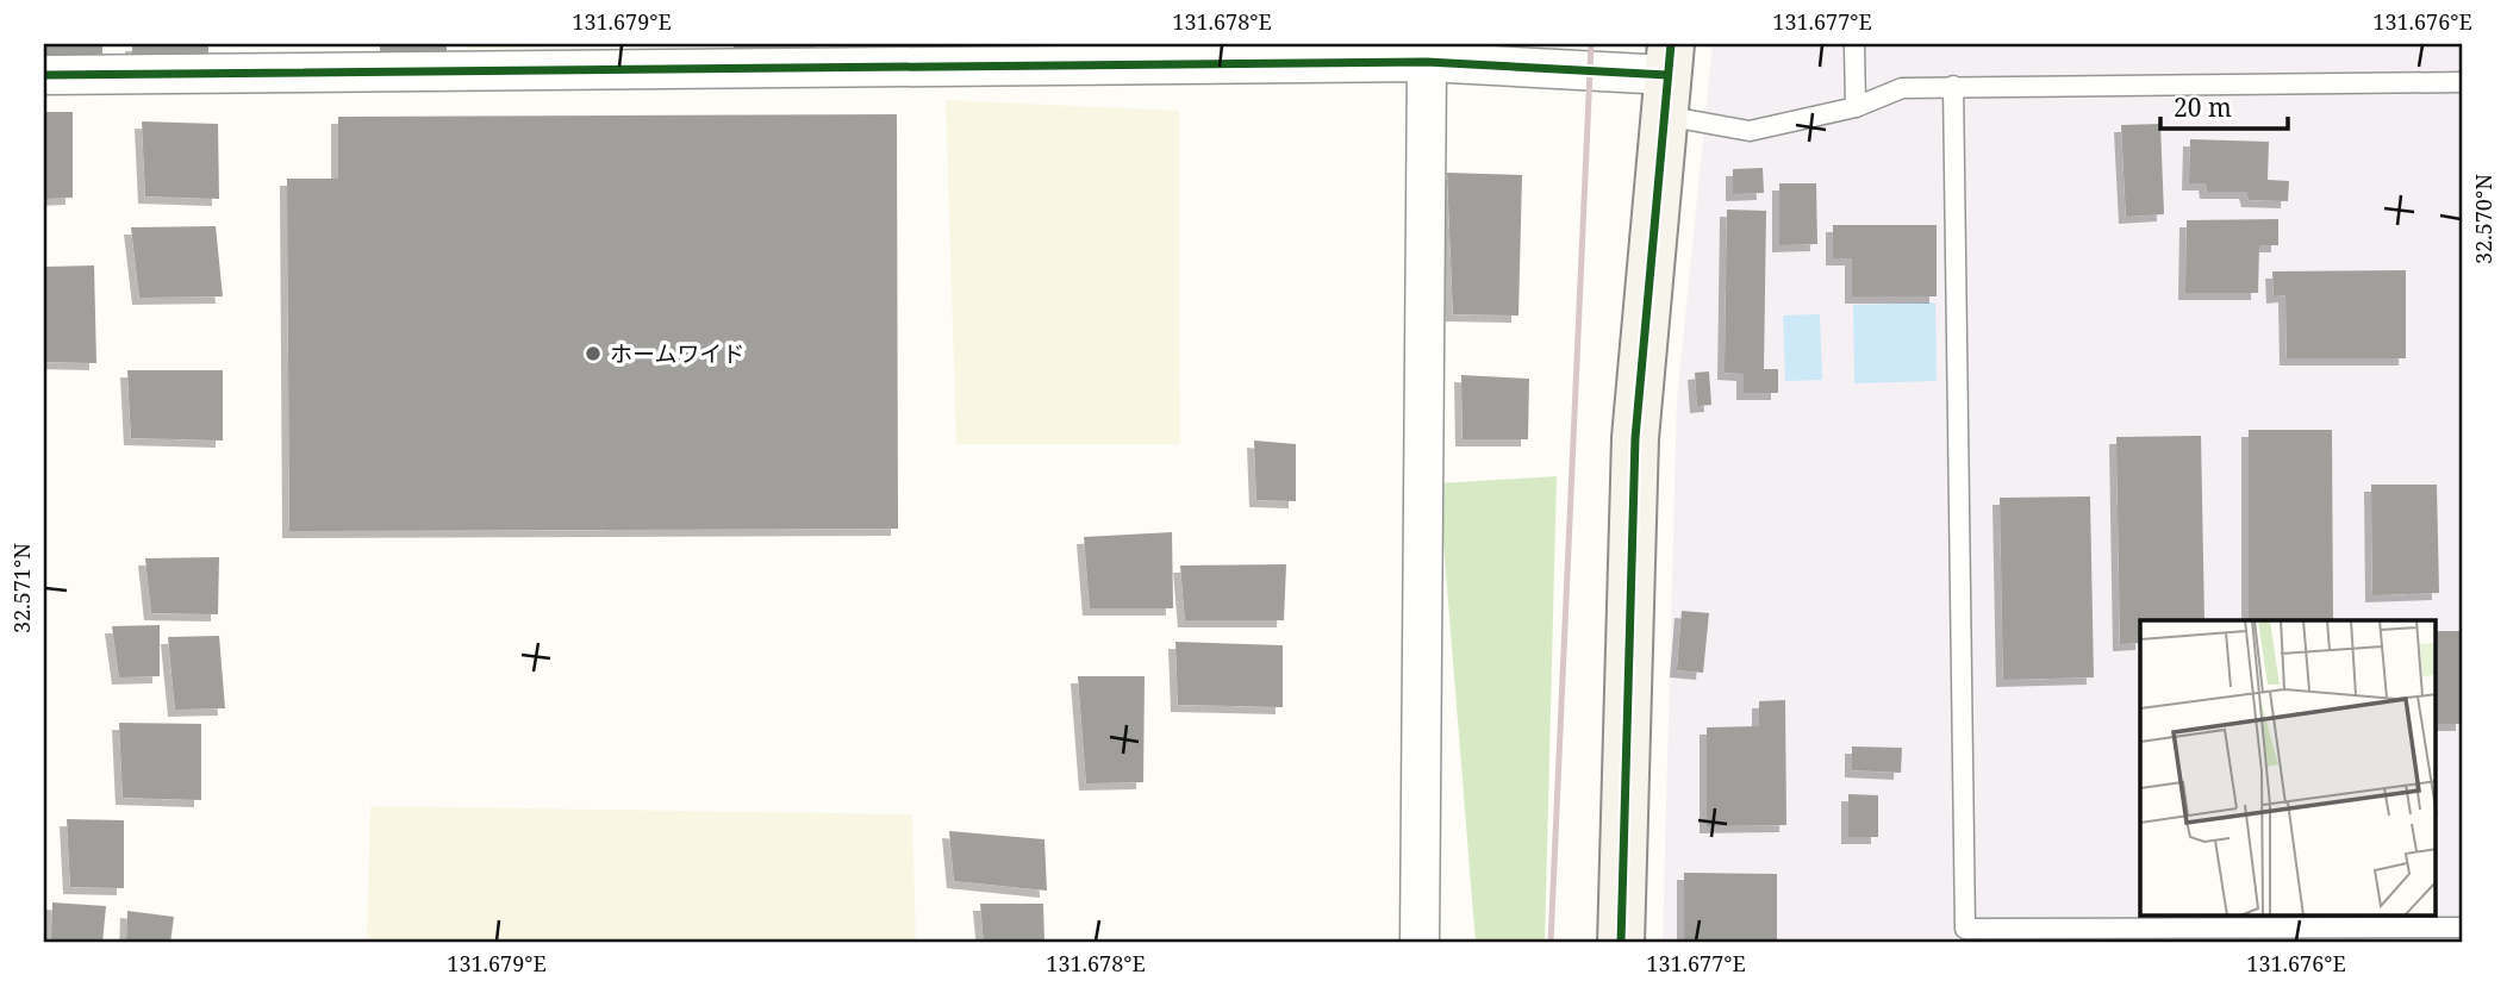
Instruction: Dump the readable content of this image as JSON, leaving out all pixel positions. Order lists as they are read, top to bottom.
{
  "places": ["ホームワイド"],
  "scale_bar": "20 m",
  "coordinates": [
    "131.679°E",
    "131.678°E",
    "131.677°E",
    "131.676°E",
    "32.570°N",
    "32.571°N"
  ]
}
